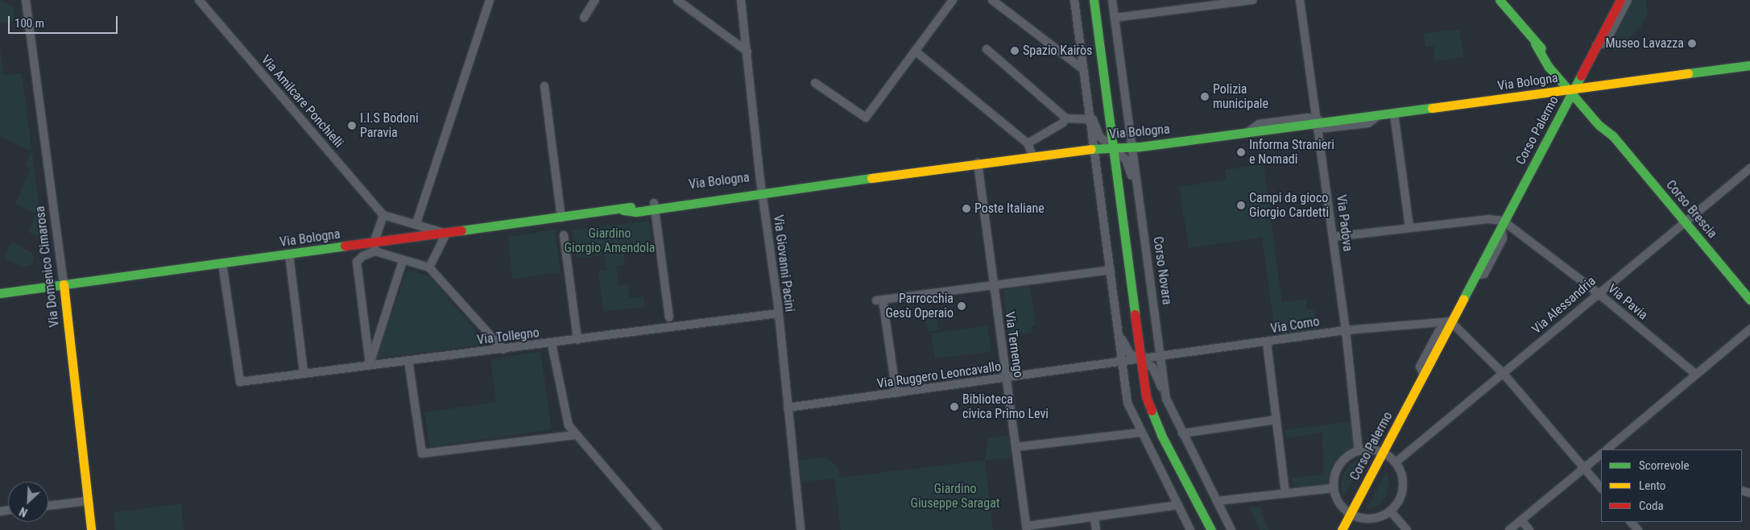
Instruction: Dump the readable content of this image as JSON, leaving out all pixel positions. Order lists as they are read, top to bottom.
{
  "streets": {
    "main road": [
      "Via Bologna",
      "Corso Palermo",
      "Corso Brescia",
      "Via Domenico Cimarosa"
    ],
    "street": [
      "Via Amilcare Ponchielli",
      "Via Padova",
      "Via Giovanni Pacini",
      "Corso Novara",
      "Via Pavia",
      "Via Alessandria",
      "Via Como",
      "Via Tollegno",
      "Via Ternengo",
      "Via Ruggero Leoncavallo"
    ]
  },
  "crossings": [
    ["Via Bologna", "Corso Palermo"],
    ["Via Bologna", "Corso Brescia"],
    ["Via Bologna", "Via Padova"],
    ["Via Bologna", "Via Giovanni Pacini"],
    ["Via Bologna", "Via Domenico Cimarosa"],
    ["Via Bologna", "Corso Novara"],
    ["Via Bologna", "Via Tollegno"],
    ["Via Bologna", "Via Ternengo"],
    ["Corso Palermo", "Corso Brescia"],
    ["Corso Palermo", "Via Pavia"],
    ["Corso Palermo", "Via Como"],
    ["Corso Brescia", "Via Alessandria"],
    ["Via Padova", "Via Como"],
    ["Via Giovanni Pacini", "Via Tollegno"],
    ["Via Giovanni Pacini", "Via Ruggero Leoncavallo"],
    ["Corso Novara", "Via Como"],
    ["Via Pavia", "Via Alessandria"],
    ["Via Como", "Via Ruggero Leoncavallo"],
    ["Via Ternengo", "Via Ruggero Leoncavallo"]
  ],
  "parks": ["Giardino Giorgio Amendola", "Giardino Giuseppe Saragat"],
  "places": [
    "Museo Lavazza",
    "Spazio Kairòs",
    "Polizia municipale",
    "I.I.S Bodoni Paravia",
    "Informa Stranieri e Nomadi",
    "Campi da gioco Giorgio Cardetti",
    "Poste Italiane",
    "Parrocchia Gesù Operaio",
    "Biblioteca civica Primo Levi"
  ],
  "legend": ["Scorrevole", "Lento", "Coda"],
  "scale_bar": "100 m",
  "north": "bottom left"
}
